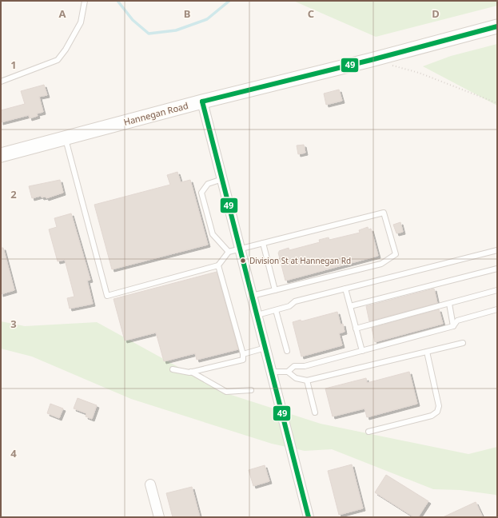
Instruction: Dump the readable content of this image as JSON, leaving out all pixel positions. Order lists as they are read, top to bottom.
{
  "streets": {
    "main road": ["Hannegan Road"]
  },
  "places": ["Division St at Hannegan Rd"],
  "lines": ["transit line 49"],
  "grid": {
    "columns": [
      "A",
      "B",
      "C",
      "D"
    ],
    "rows": [
      "1",
      "2",
      "3",
      "4"
    ]
  }
}
